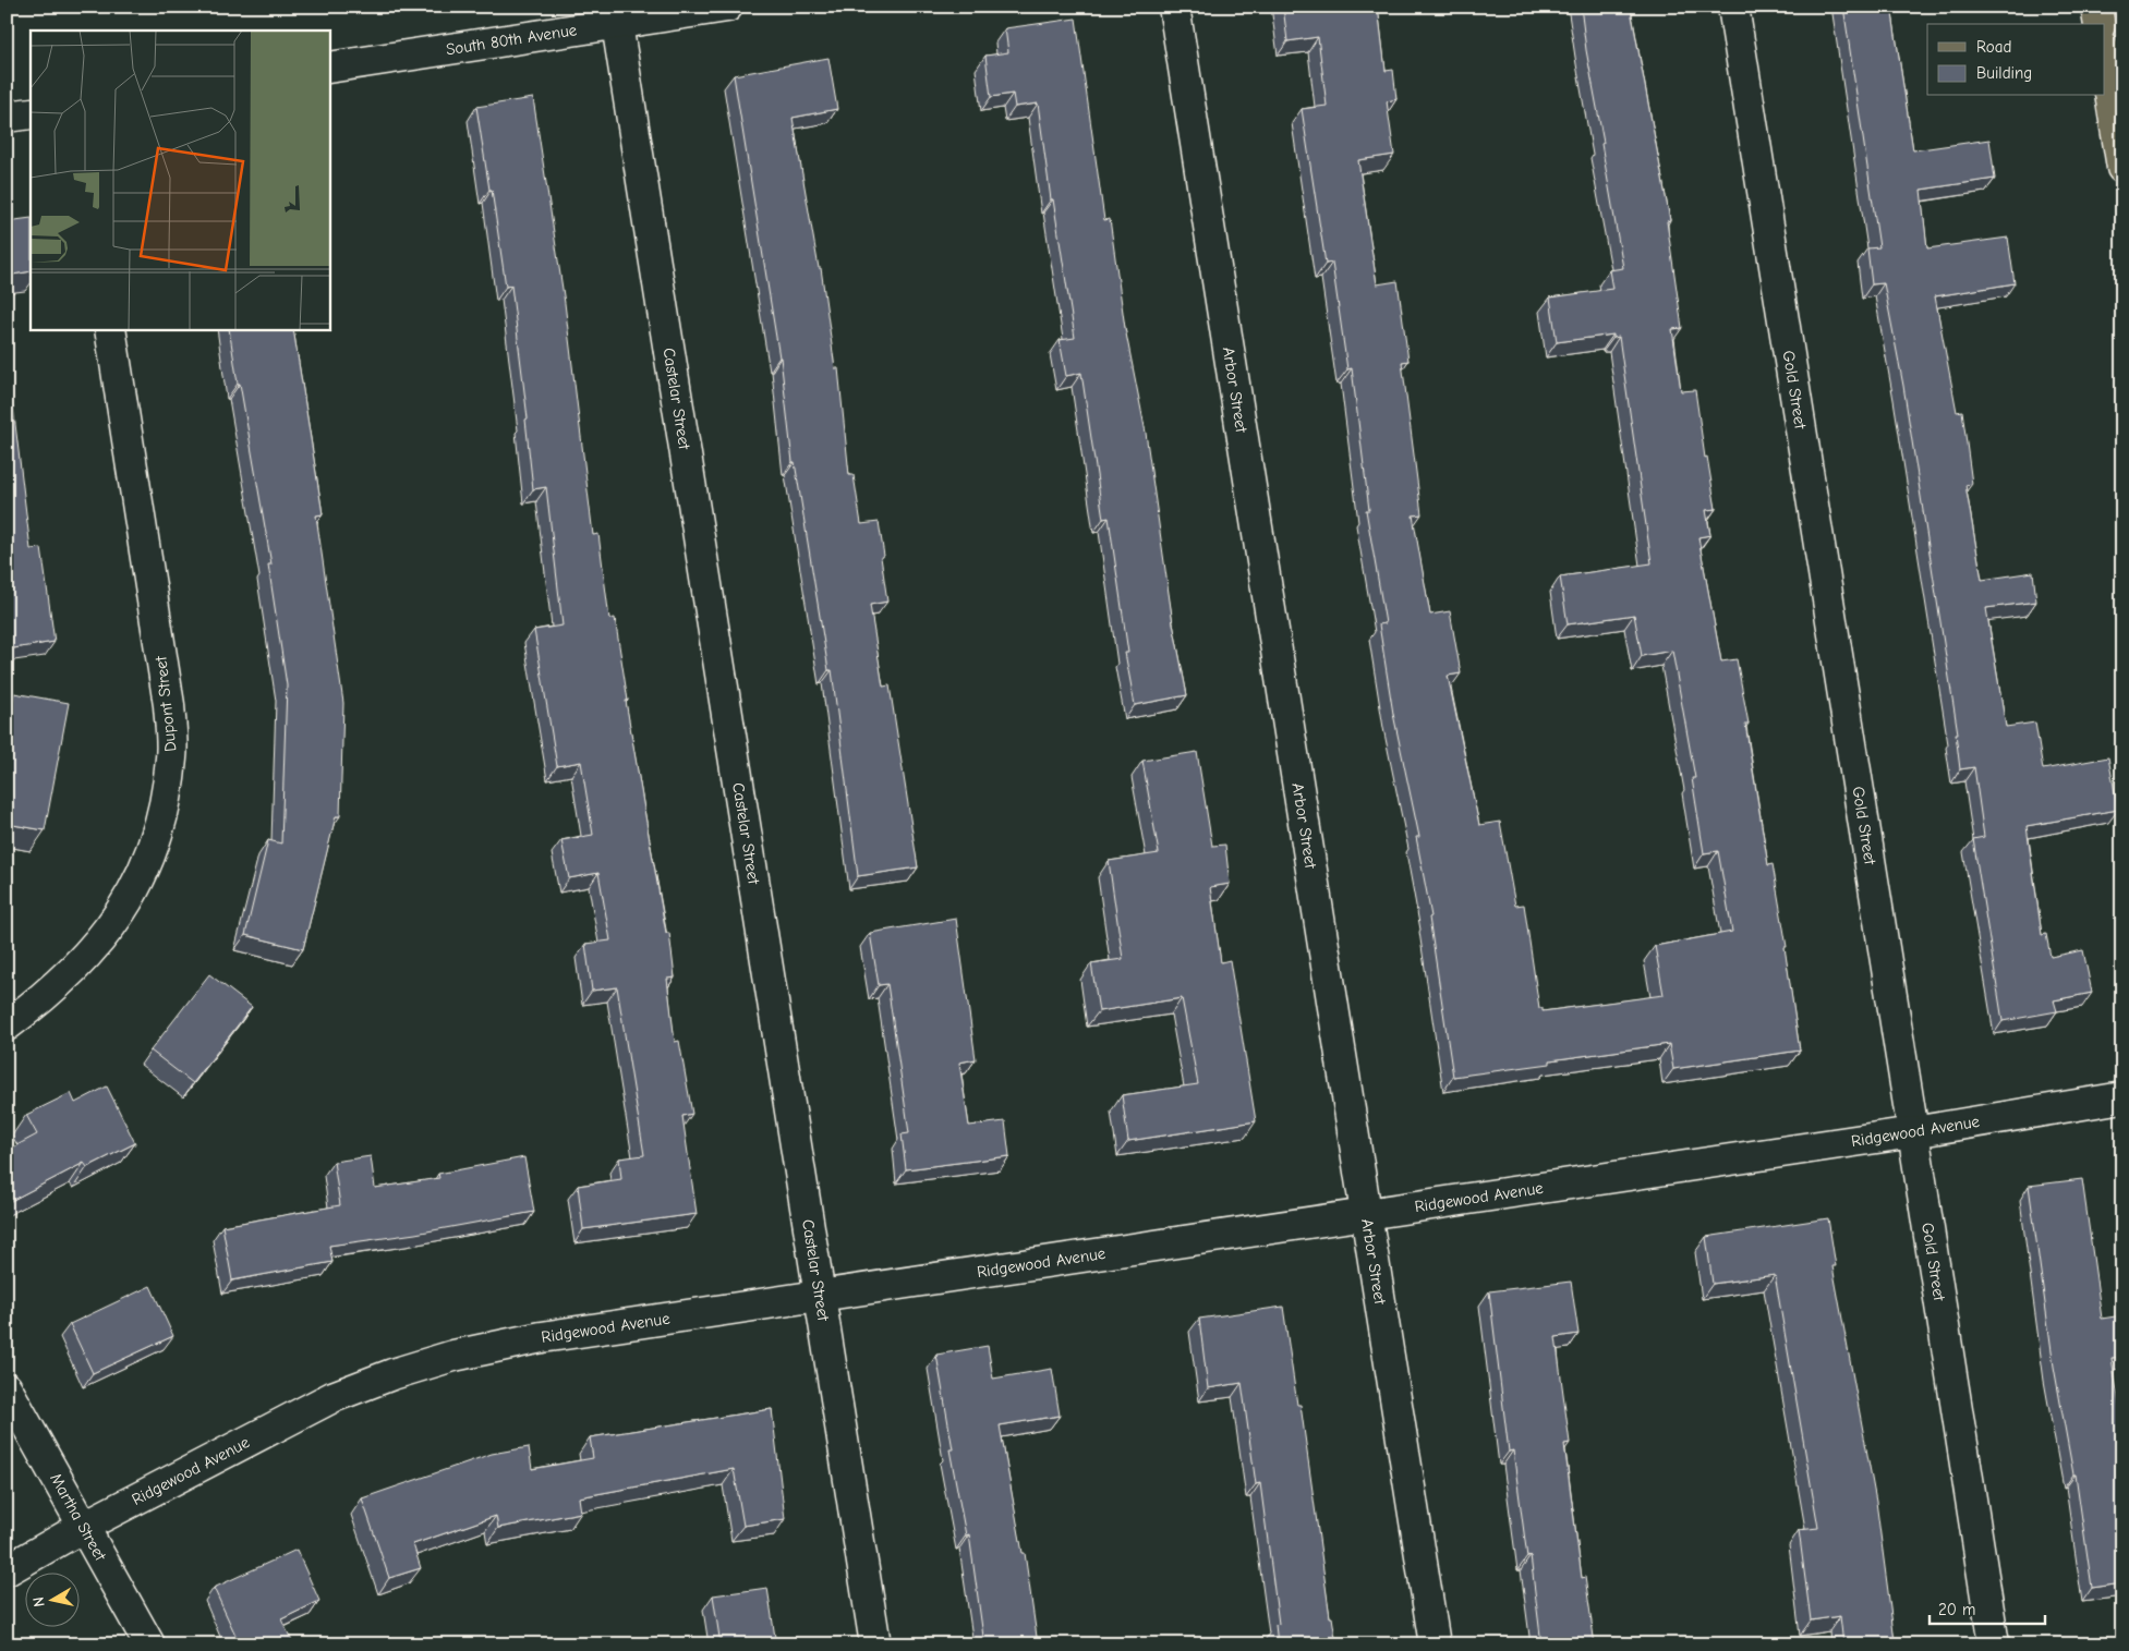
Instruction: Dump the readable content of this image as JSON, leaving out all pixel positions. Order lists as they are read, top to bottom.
{
  "streets": {
    "street": [
      "South 80th Avenue",
      "Arbor Street",
      "Gold Street",
      "Castelar Street",
      "Dupont Street",
      "Ridgewood Avenue",
      "Martha Street"
    ]
  },
  "crossings": [
    ["South 80th Avenue", "Castelar Street"],
    ["Arbor Street", "Ridgewood Avenue"],
    ["Gold Street", "Ridgewood Avenue"],
    ["Castelar Street", "Ridgewood Avenue"],
    ["Ridgewood Avenue", "Martha Street"]
  ],
  "legend": ["Road", "Building"],
  "scale_bar": "20 m",
  "north": "left"
}
